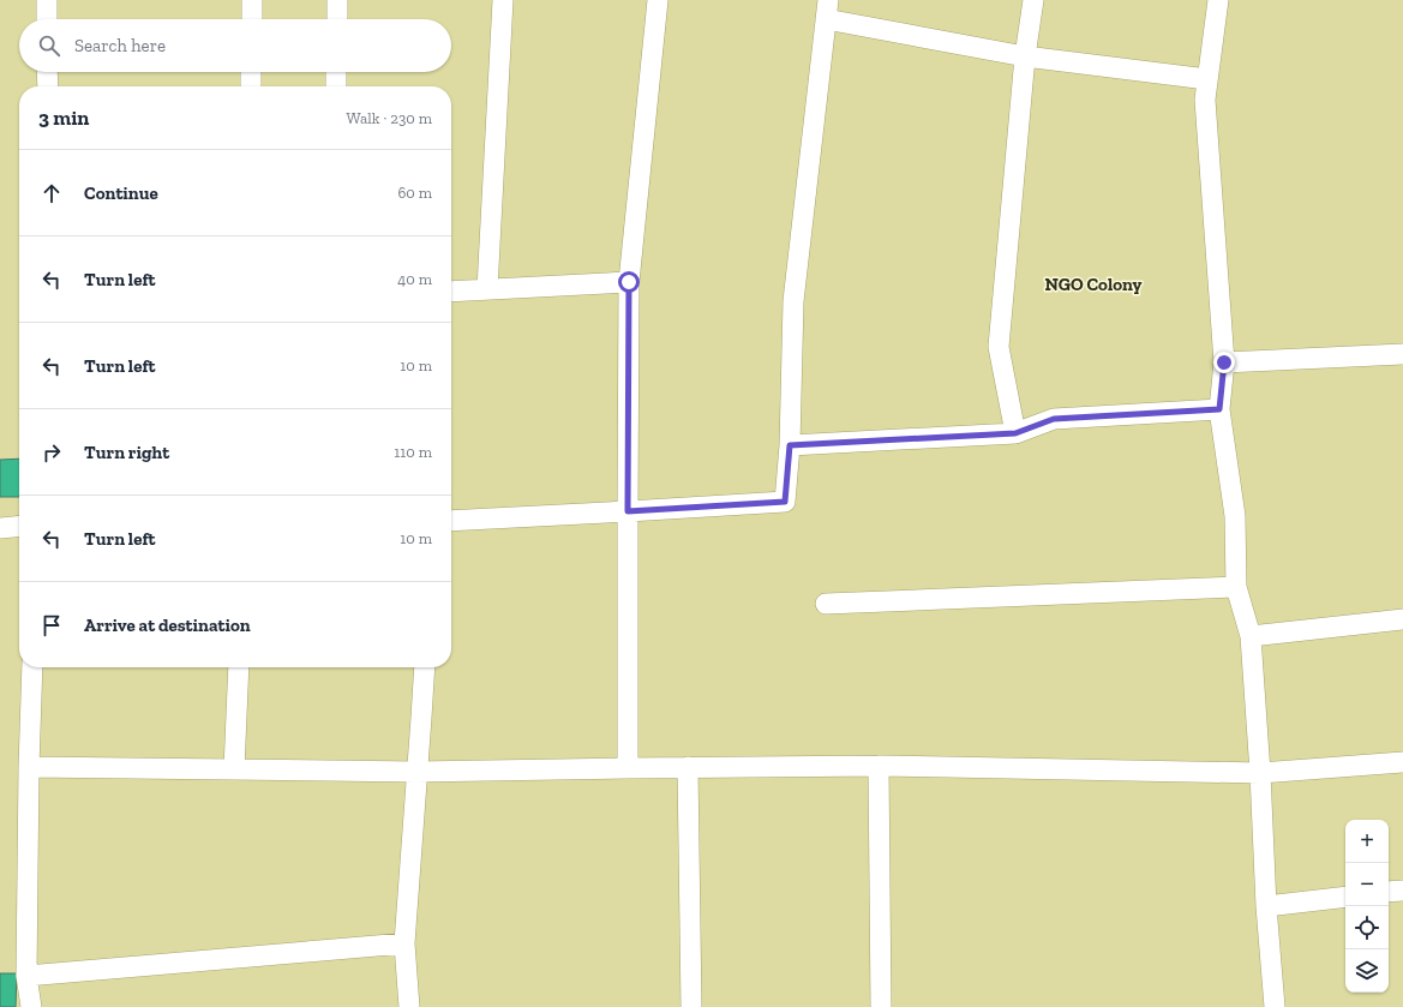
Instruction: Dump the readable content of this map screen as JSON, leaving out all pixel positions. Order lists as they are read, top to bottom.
{
  "districts": ["NGO Colony"],
  "page": {
    "search": "Search here",
    "heading": ["3 min", "Walk · 230 m"],
    "list": [
      ["Continue", "60 m"],
      ["Turn left", "40 m"],
      ["Turn left", "10 m"],
      ["Turn right", "110 m"],
      ["Turn left", "10 m"],
      "Arrive at destination"
    ],
    "map_buttons": ["+", "−"]
  }
}
